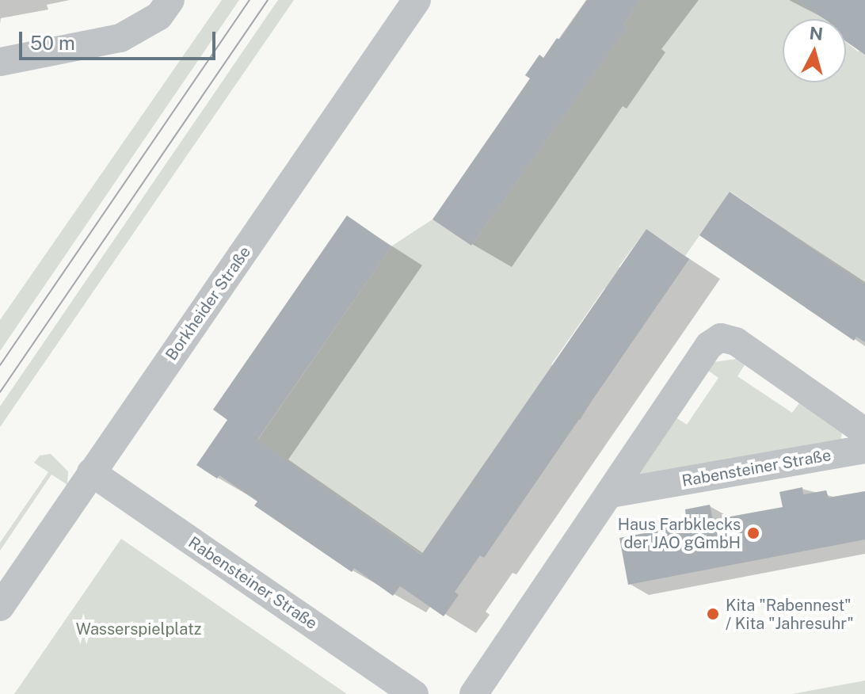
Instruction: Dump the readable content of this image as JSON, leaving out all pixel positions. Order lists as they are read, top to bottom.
{
  "streets": {
    "street": ["Borkheider Straße", "Rabensteiner Straße"]
  },
  "crossings": [
    ["Borkheider Straße", "Rabensteiner Straße"]
  ],
  "parks": ["Wasserspielplatz"],
  "places": ["Haus Farbklecks der JAO gGmbH", "Kita \"Rabennest\" / Kita \"Jahresuhr\""],
  "scale_bar": "50 m",
  "north": "top"
}
